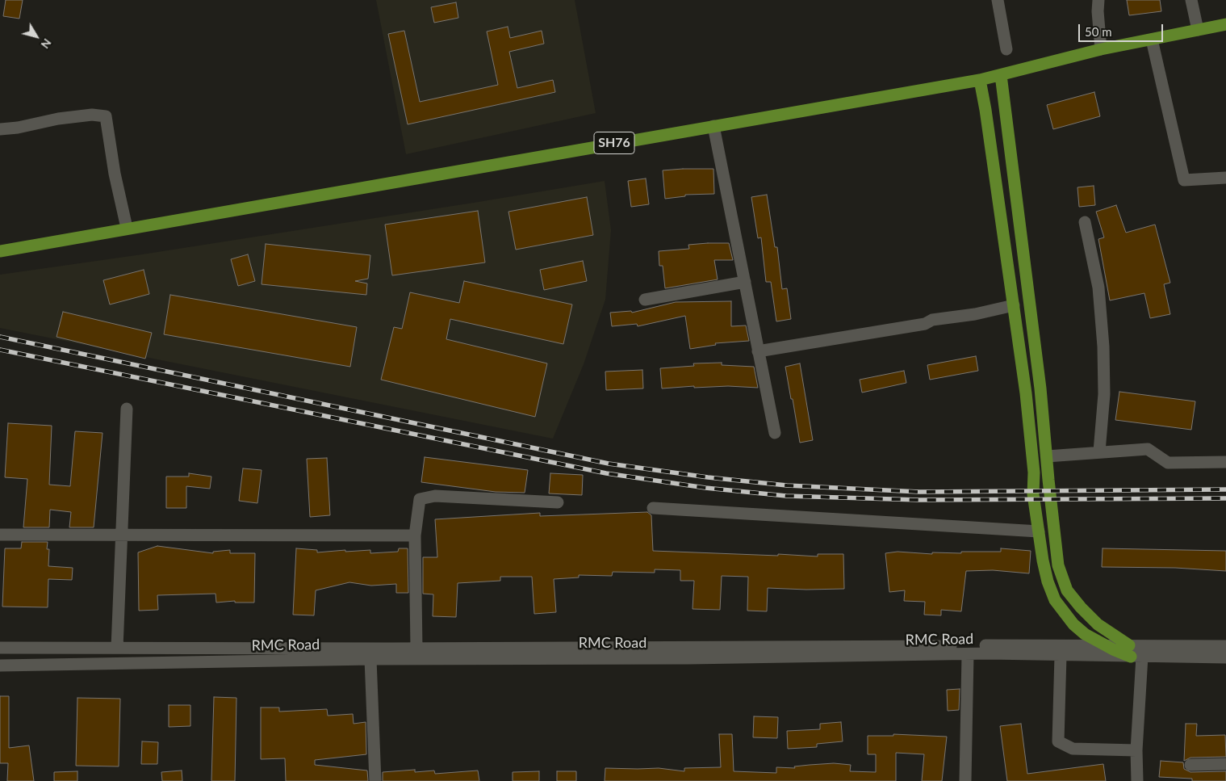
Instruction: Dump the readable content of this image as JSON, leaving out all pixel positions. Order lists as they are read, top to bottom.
{
  "streets": {
    "main road": ["SH76"],
    "street": ["RMC Road"]
  },
  "scale_bar": "50 m",
  "north": "bottom right"
}
